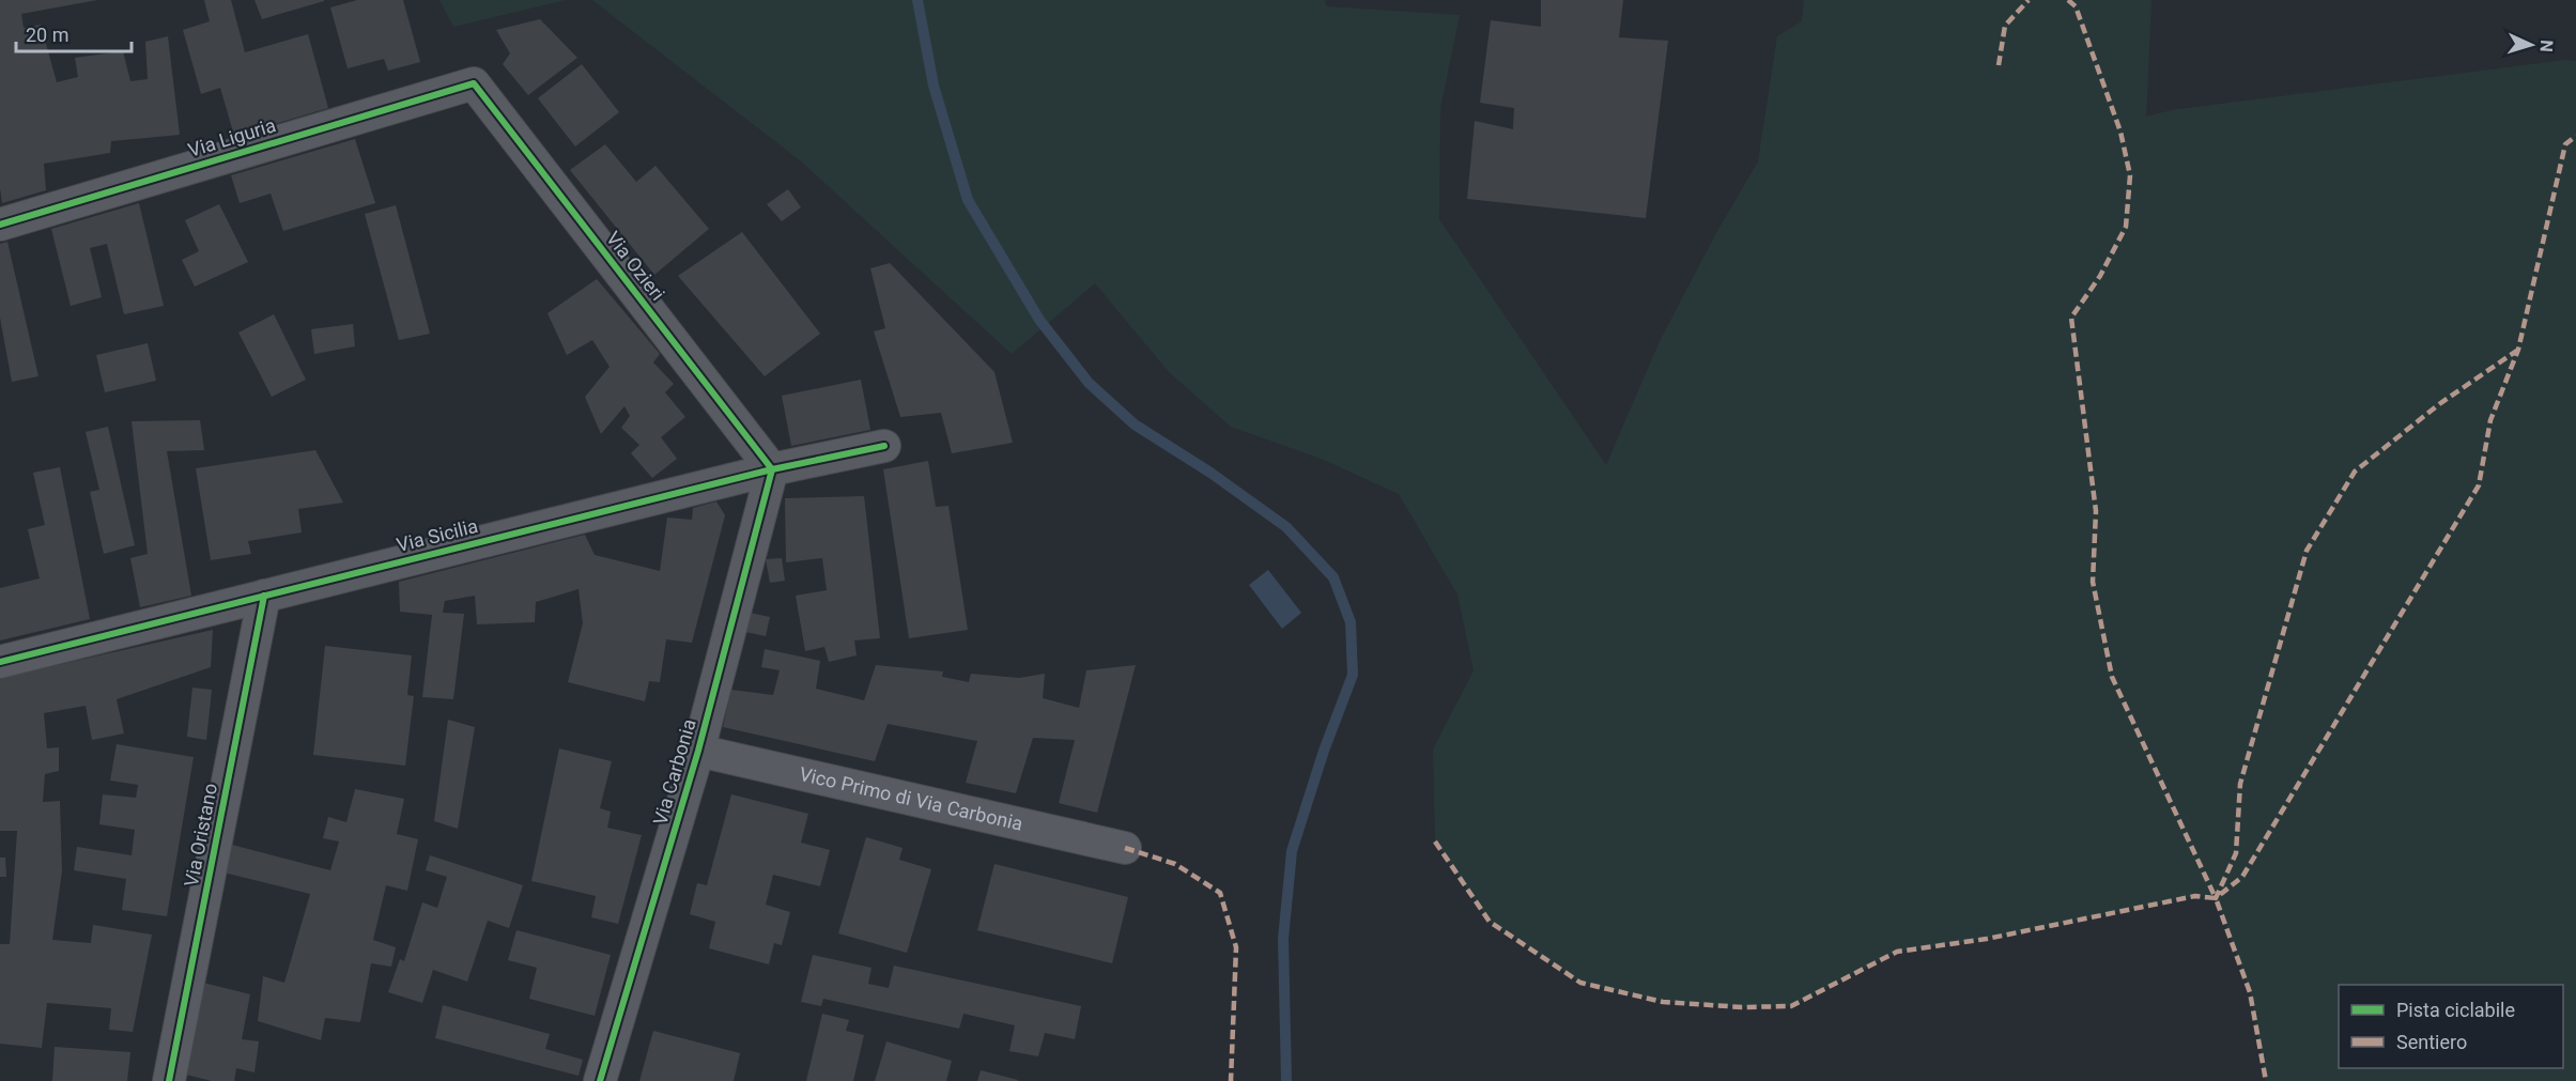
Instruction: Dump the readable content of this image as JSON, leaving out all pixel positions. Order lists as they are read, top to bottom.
{
  "streets": {
    "street": [
      "Via Liguria",
      "Via Ozieri",
      "Via Sicilia",
      "Via Carbonia",
      "Vico Primo di Via Carbonia",
      "Via Oristano"
    ]
  },
  "crossings": [
    ["Via Liguria", "Via Ozieri"],
    ["Via Ozieri", "Via Sicilia"],
    ["Via Ozieri", "Via Carbonia"],
    ["Via Sicilia", "Via Carbonia"],
    ["Via Sicilia", "Via Oristano"],
    ["Via Carbonia", "Vico Primo di Via Carbonia"]
  ],
  "legend": ["Pista ciclabile", "Sentiero"],
  "scale_bar": "20 m",
  "north": "right"
}
